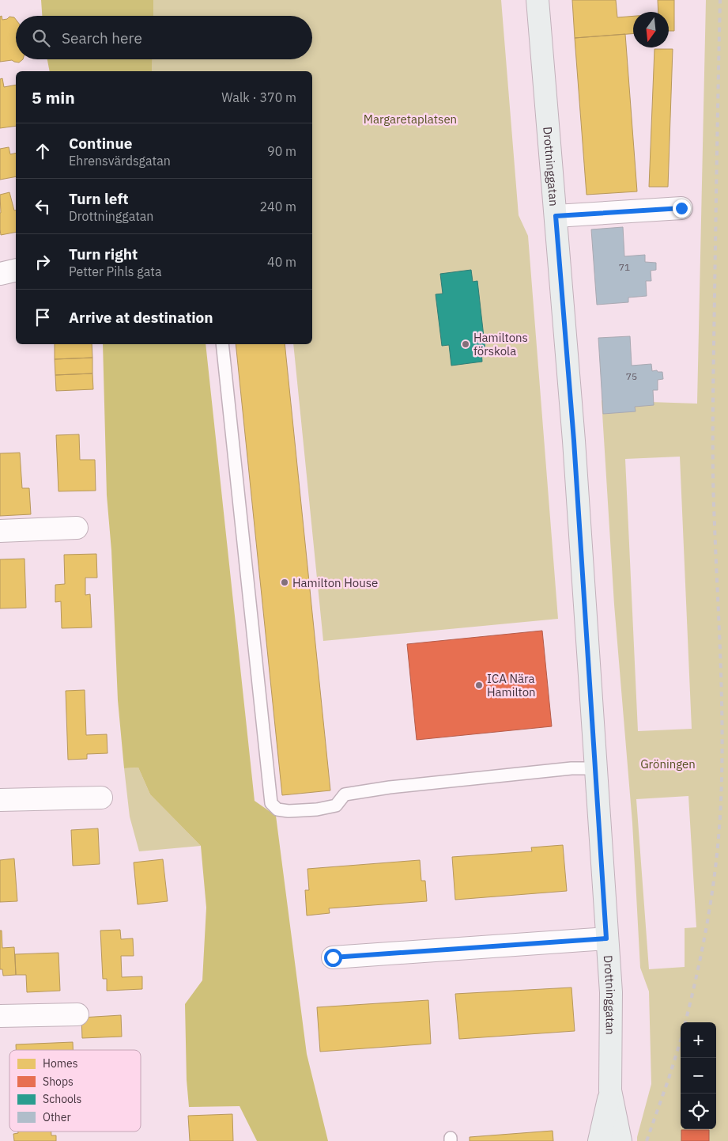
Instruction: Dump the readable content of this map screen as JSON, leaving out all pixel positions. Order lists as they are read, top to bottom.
{
  "streets": {
    "street": ["Drottninggatan"]
  },
  "parks": ["Margaretaplatsen", "Gröningen"],
  "places": ["Hamiltons förskola", "Hamilton House", "ICA Nära Hamilton"],
  "house_numbers": ["71", "75"],
  "legend": [
    "Homes",
    "Shops",
    "Schools",
    "Other"
  ],
  "north": "bottom",
  "page": {
    "search": "Search here",
    "heading": ["5 min", "Walk · 370 m"],
    "list": [
      ["Continue", "Ehrensvärdsgatan", "90 m"],
      ["Turn left", "Drottninggatan", "240 m"],
      ["Turn right", "Petter Pihls gata", "40 m"],
      "Arrive at destination"
    ],
    "map_buttons": ["+", "−"]
  }
}
